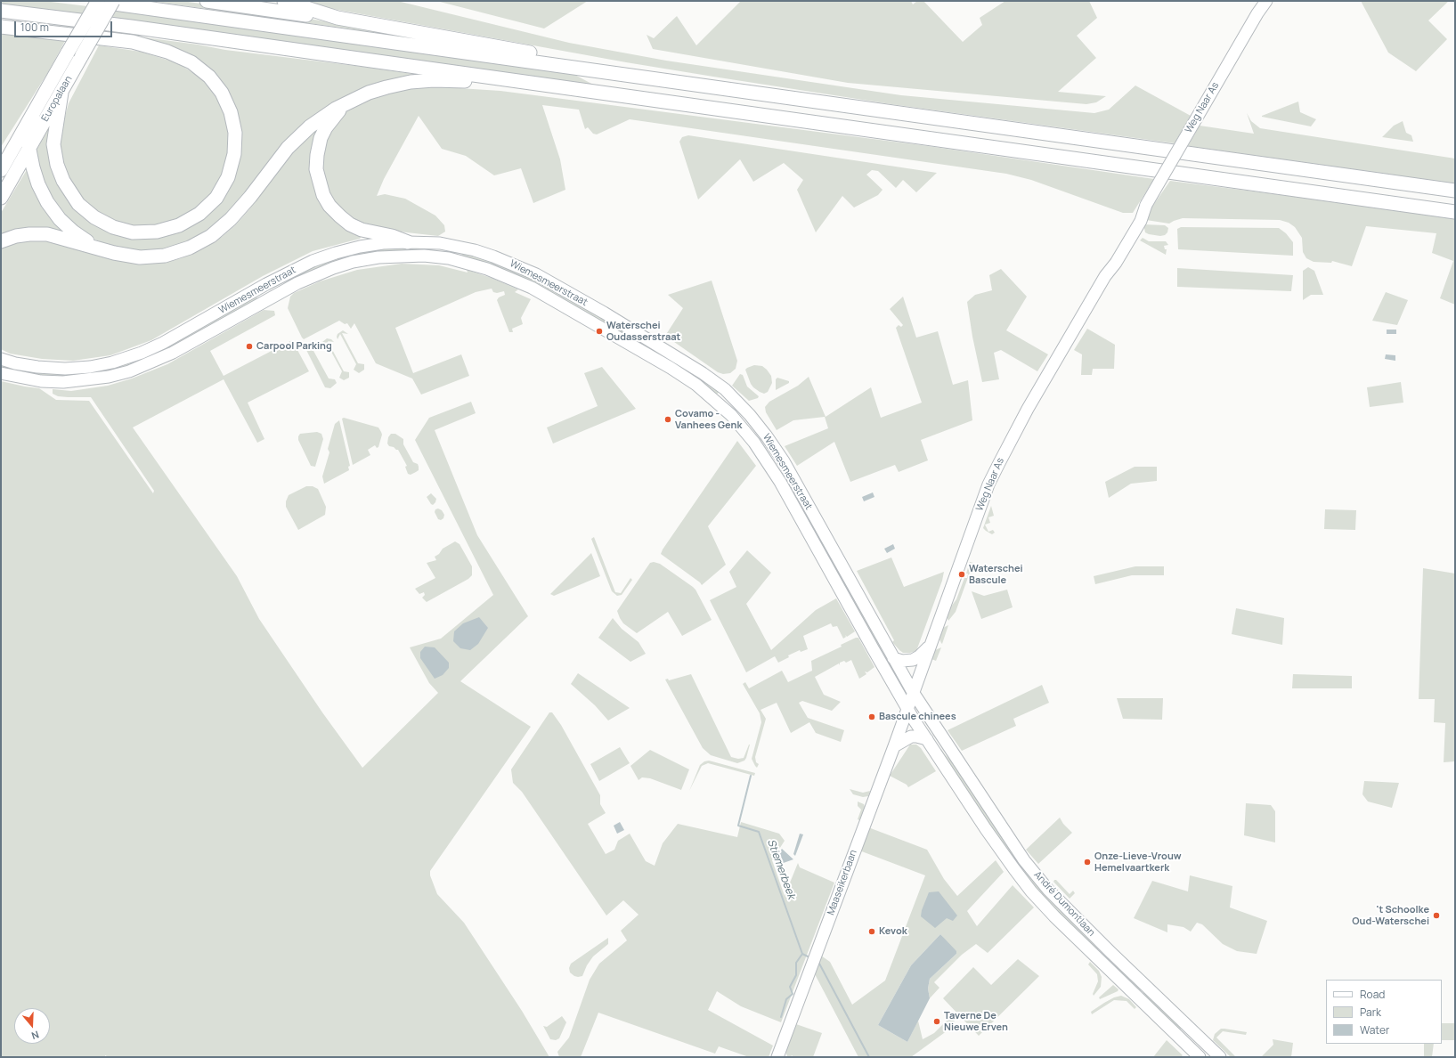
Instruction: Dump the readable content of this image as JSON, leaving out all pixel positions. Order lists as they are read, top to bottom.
{
  "streets": {
    "highway": ["Europalaan"],
    "main road": [
      "Weg Naar As",
      "Wiemesmeerstraat",
      "Maaseikerbaan",
      "André Dumontlaan"
    ]
  },
  "crossings": [
    ["Weg Naar As", "Wiemesmeerstraat"],
    ["Weg Naar As", "Maaseikerbaan"],
    ["Weg Naar As", "André Dumontlaan"],
    ["Wiemesmeerstraat", "Maaseikerbaan"],
    ["Wiemesmeerstraat", "André Dumontlaan"],
    ["Maaseikerbaan", "André Dumontlaan"]
  ],
  "water": ["Stiemerbeek"],
  "places": [
    "Waterschei Oudasserstraat",
    "Carpool Parking",
    "Covamo - Vanhees Genk",
    "Waterschei Bascule",
    "Bascule chinees",
    "Onze-Lieve-Vrouw Hemelvaartkerk",
    "'t Schoolke Oud-Waterschei",
    "Kevok",
    "Taverne De Nieuwe Erven"
  ],
  "legend": ["Road", "Park", "Water"],
  "scale_bar": "100 m",
  "north": "bottom"
}
